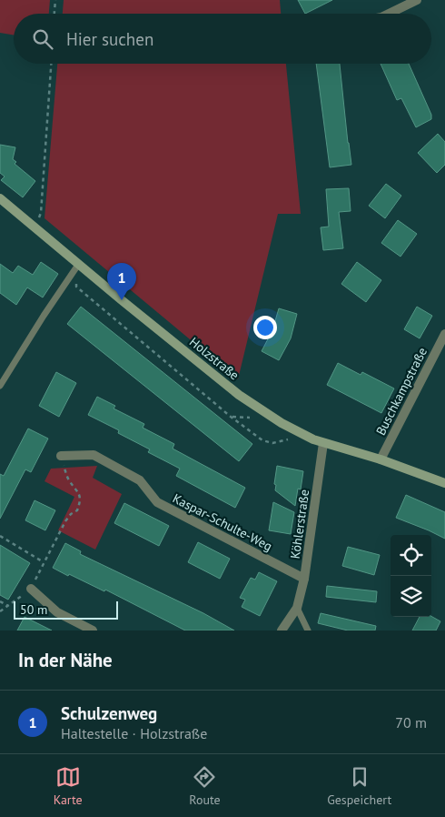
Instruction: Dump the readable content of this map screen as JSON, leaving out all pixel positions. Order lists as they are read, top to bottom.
{
  "streets": {
    "street": [
      "Holzstraße",
      "Buschkampstraße",
      "Kaspar-Schulte-Weg",
      "Köhlerstraße"
    ]
  },
  "crossings": [
    ["Holzstraße", "Buschkampstraße"],
    ["Holzstraße", "Köhlerstraße"],
    ["Kaspar-Schulte-Weg", "Köhlerstraße"]
  ],
  "scale_bar": "50 m",
  "page": {
    "search": "Hier suchen",
    "pins": "1",
    "scale": "50 m",
    "heading": "In der Nähe",
    "list": [
      {
        "mark": "1",
        "name": "Schulzenweg",
        "note": "Haltestelle · Holzstraße",
        "value": "70 m"
      }
    ],
    "nav": ["Karte", "Route", "Gespeichert"]
  }
}
